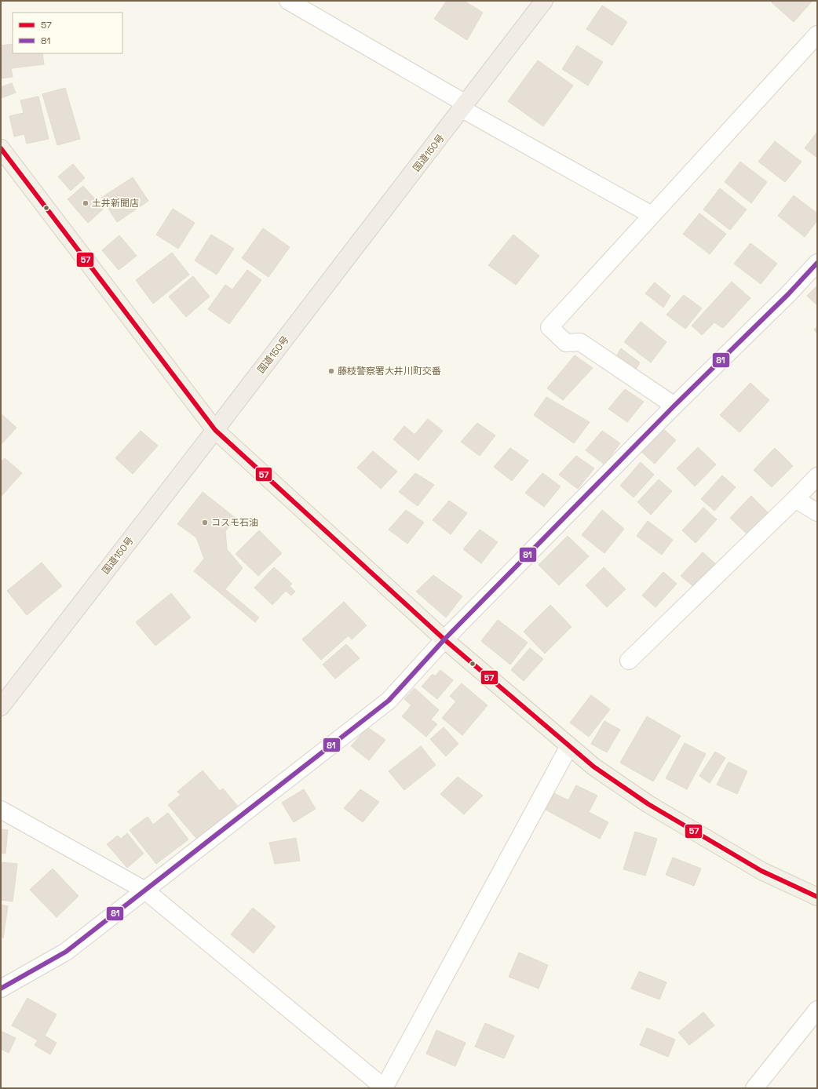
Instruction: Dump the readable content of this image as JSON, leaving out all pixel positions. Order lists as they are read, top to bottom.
{
  "streets": {
    "highway": ["国道150号"]
  },
  "places": ["土井新聞店", "藤枝警察署大井川町交番", "コスモ石油"],
  "lines": ["transit line 57", "transit line 81"],
  "legend": ["57", "81"]
}
